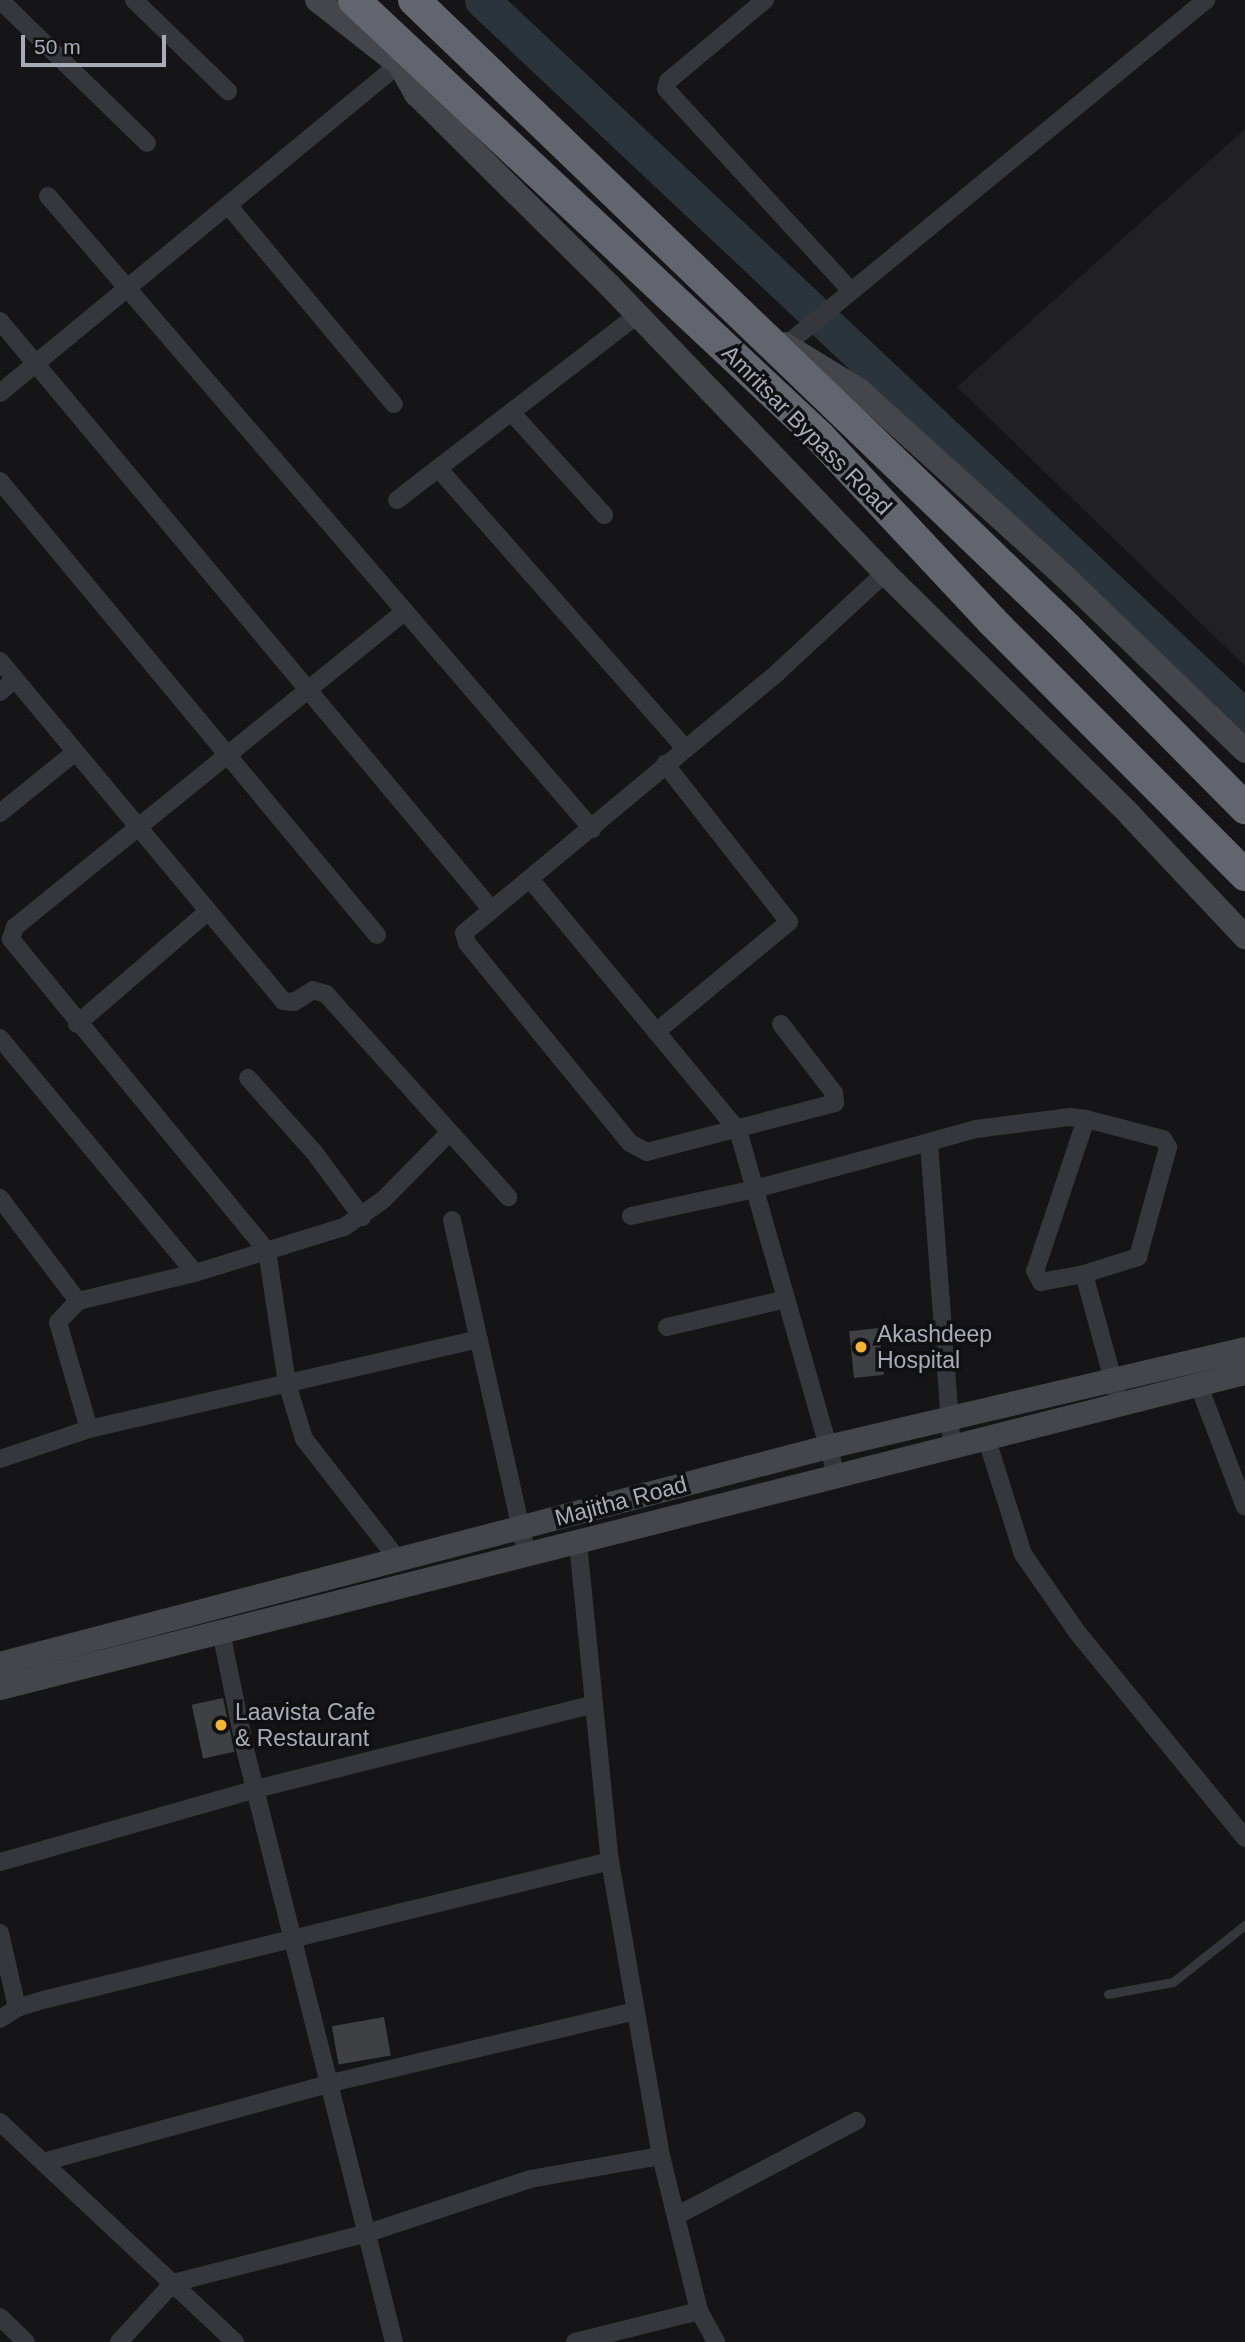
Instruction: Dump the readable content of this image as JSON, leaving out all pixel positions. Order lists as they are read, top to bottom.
{
  "streets": {
    "highway": ["Amritsar Bypass Road"],
    "main road": ["Majitha Road"]
  },
  "places": ["Akashdeep Hospital", "Laavista Cafe & Restaurant"],
  "scale_bar": "50 m"
}
